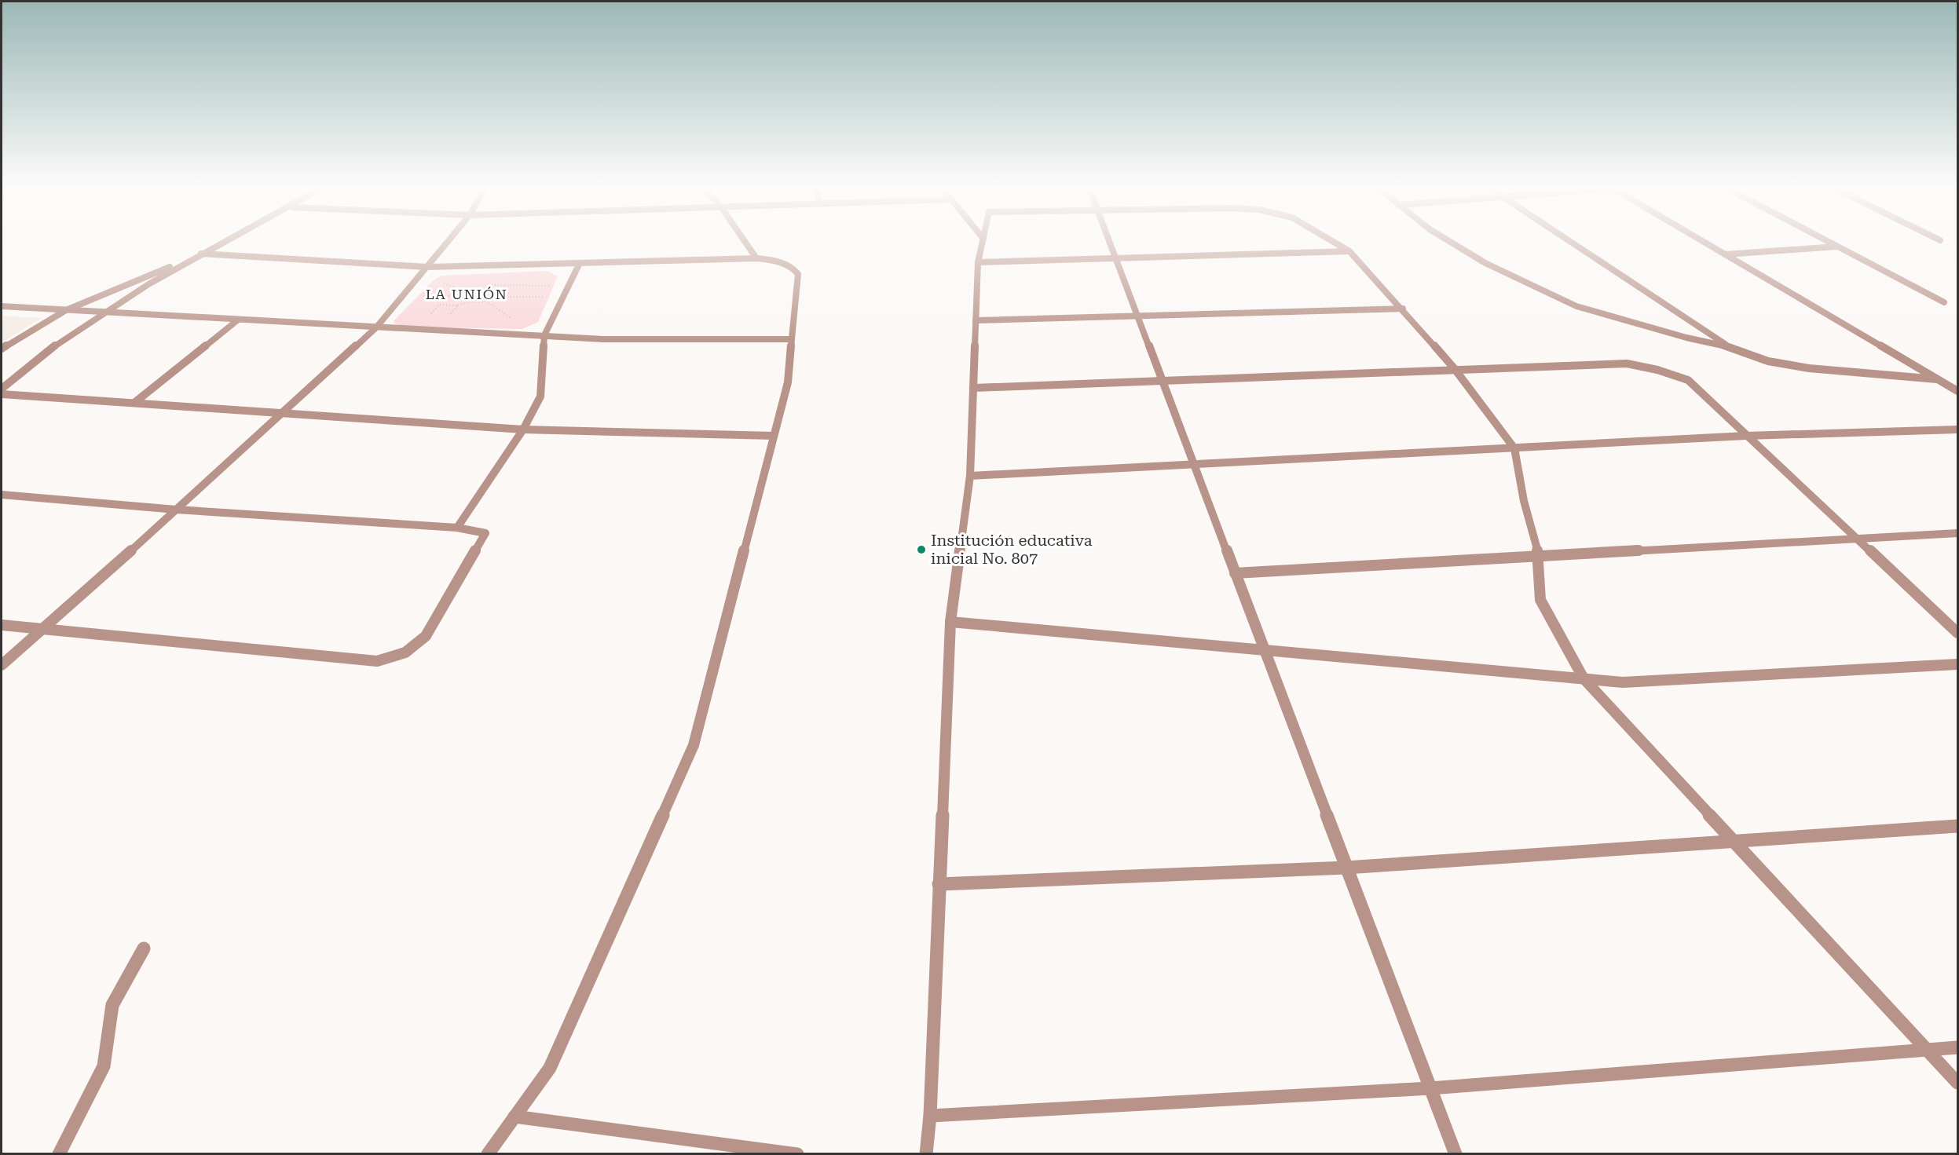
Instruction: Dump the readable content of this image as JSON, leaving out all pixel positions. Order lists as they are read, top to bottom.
{
  "districts": ["LA UNIÓN"],
  "places": ["Institución educativa inicial No. 807"]
}
